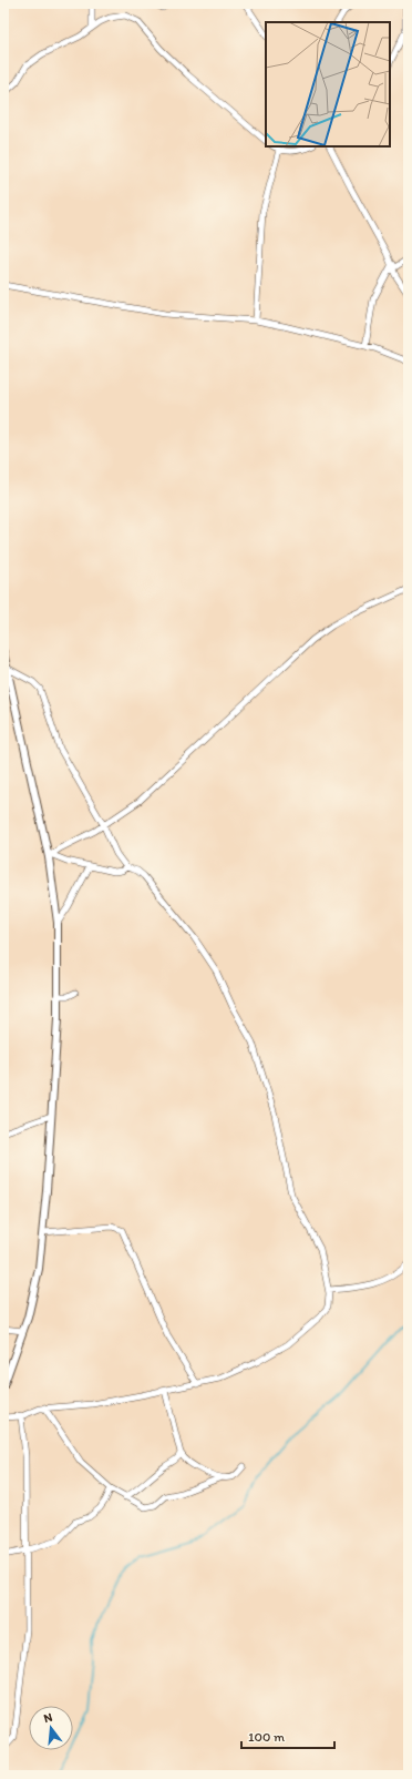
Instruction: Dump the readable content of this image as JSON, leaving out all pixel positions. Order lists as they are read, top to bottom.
{
  "scale_bar": "100 m",
  "north": "top"
}
